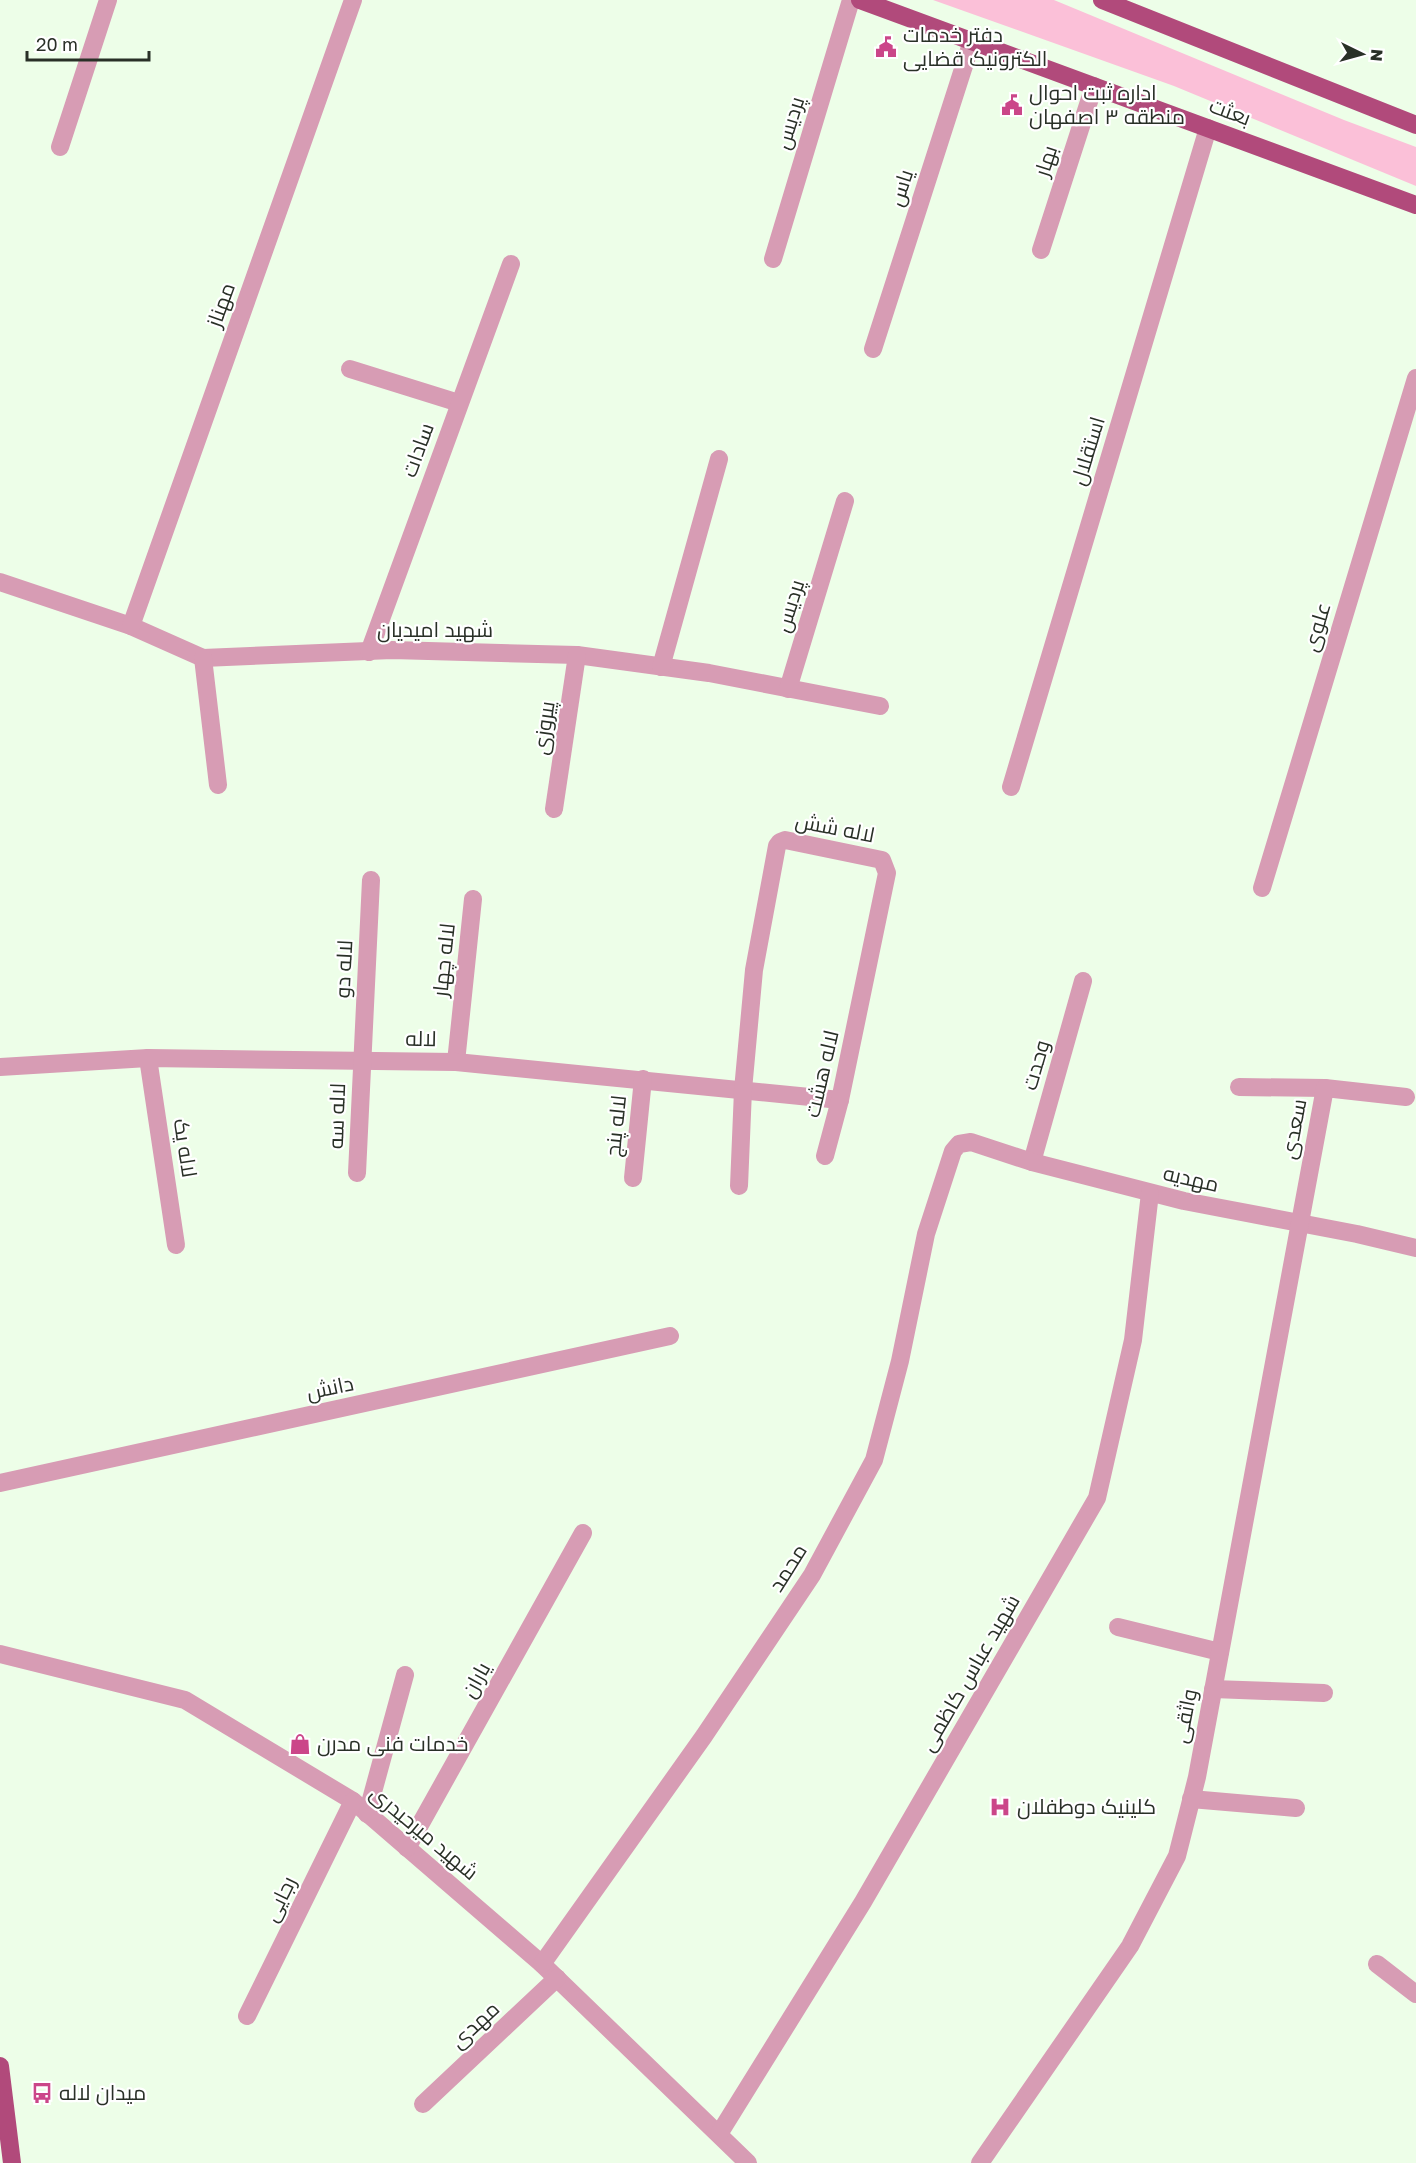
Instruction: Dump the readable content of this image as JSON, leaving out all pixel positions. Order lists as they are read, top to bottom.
{
  "streets": {
    "main road": ["بعثت"],
    "street": [
      "پردیس",
      "بهار",
      "یاس",
      "مهناز",
      "سادات",
      "استقلال",
      "علوی",
      "شهید امیدیان",
      "پیروزی",
      "لاله شش",
      "لاله چهار",
      "لاله دو",
      "لاله",
      "وحدت",
      "لاله هشت",
      "لاله سه",
      "لاله پنج",
      "سعدی",
      "لاله یک",
      "مهدیه",
      "دانش",
      "محمد",
      "شهید عباس کاظمی",
      "یاران",
      "واثقی",
      "شهید میرحیدری",
      "رجایی",
      "مهدی"
    ]
  },
  "crossings": [
    ["بعثت", "بهار"],
    ["بعثت", "یاس"],
    ["بعثت", "استقلال"],
    ["پردیس", "شهید امیدیان"],
    ["مهناز", "شهید امیدیان"],
    ["سادات", "شهید امیدیان"],
    ["شهید امیدیان", "پیروزی"],
    ["لاله شش", "لاله"],
    ["لاله شش", "لاله هشت"],
    ["لاله چهار", "لاله"],
    ["لاله دو", "لاله"],
    ["لاله دو", "لاله سه"],
    ["لاله", "لاله هشت"],
    ["لاله", "لاله سه"],
    ["لاله", "لاله پنج"],
    ["لاله", "لاله یک"],
    ["وحدت", "مهدیه"],
    ["سعدی", "مهدیه"],
    ["سعدی", "واثقی"],
    ["مهدیه", "محمد"],
    ["مهدیه", "شهید عباس کاظمی"],
    ["مهدیه", "واثقی"],
    ["محمد", "شهید میرحیدری"],
    ["شهید عباس کاظمی", "شهید میرحیدری"],
    ["یاران", "شهید میرحیدری"],
    ["شهید میرحیدری", "رجایی"],
    ["شهید میرحیدری", "مهدی"]
  ],
  "places": {
    "public building": ["دفتر خدمات الکترونیک قضایی", "اداره ثبت احوال منطقه ۳ اصفهان"],
    "shop": ["خدمات فنی مدرن"],
    "hospital": ["کلینیک دوطفلان"],
    "bus stop": ["میدان لاله"]
  },
  "scale_bar": "20 m",
  "north": "right"
}
